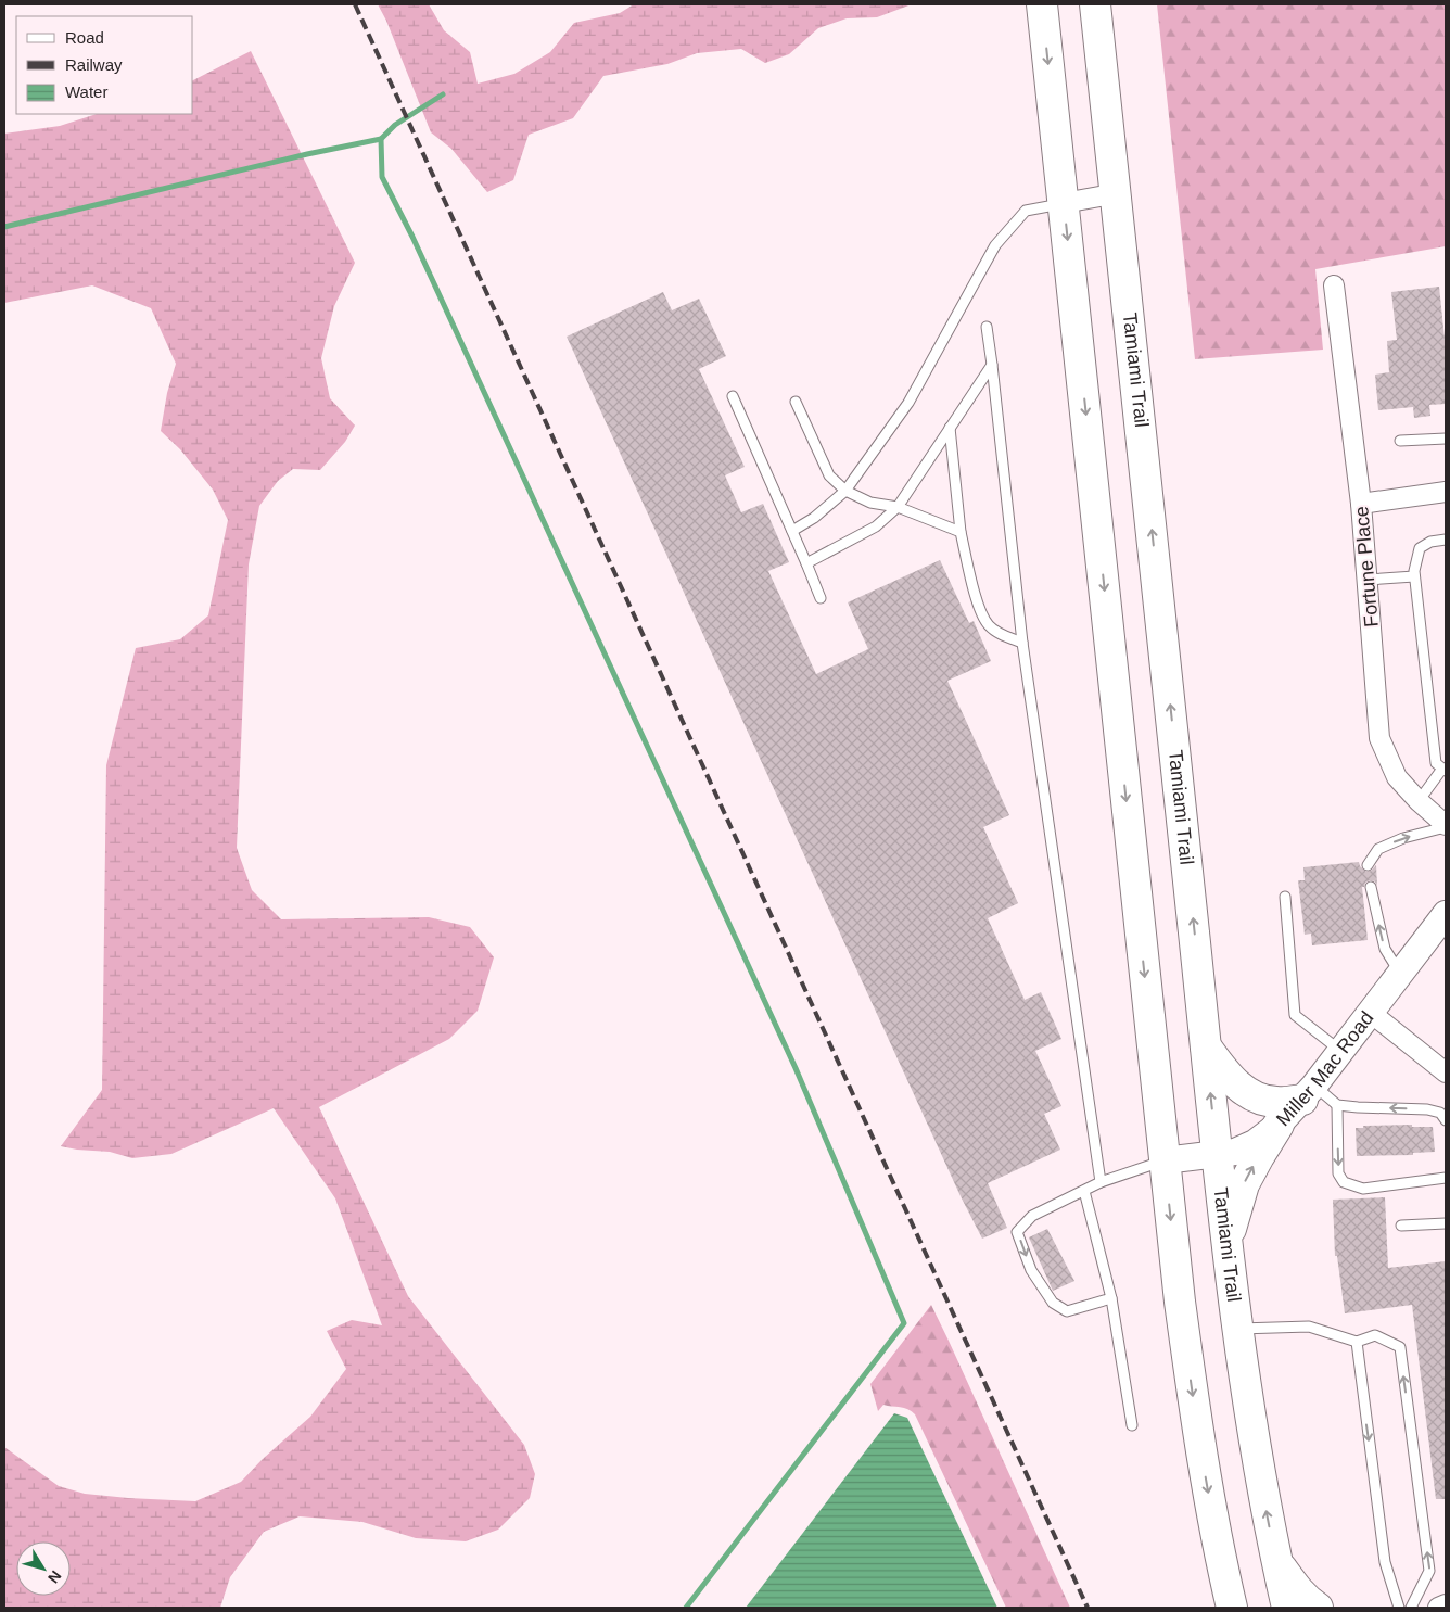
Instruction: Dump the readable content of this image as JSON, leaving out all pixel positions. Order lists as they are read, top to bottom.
{
  "streets": {
    "main road": ["Tamiami Trail"],
    "street": ["Fortune Place", "Miller Mac Road"]
  },
  "crossings": [
    ["Tamiami Trail", "Miller Mac Road"]
  ],
  "legend": ["Road", "Railway", "Water"],
  "north": "bottom right"
}
